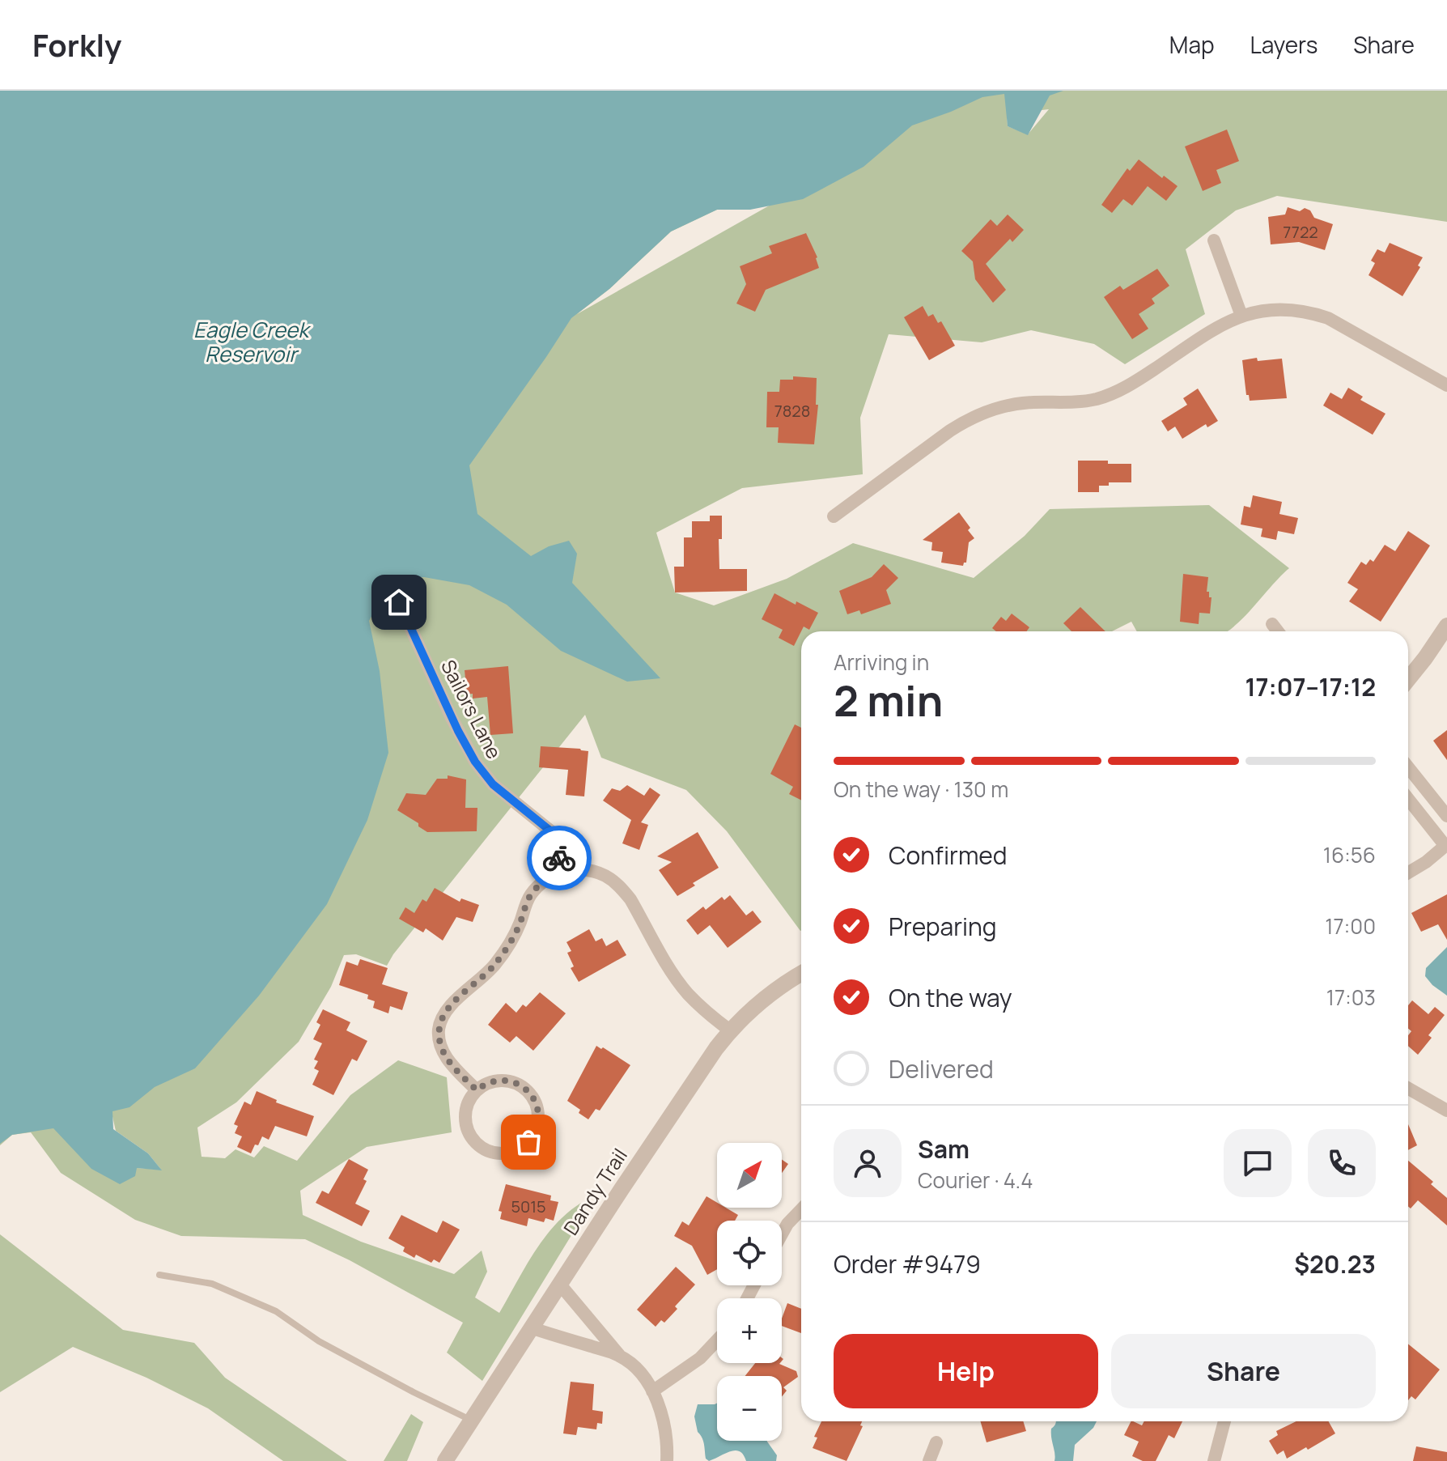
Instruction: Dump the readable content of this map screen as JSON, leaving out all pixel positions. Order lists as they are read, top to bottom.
{
  "streets": {
    "street": ["Sailors Lane", "Dandy Trail"]
  },
  "water": ["Eagle Creek Reservoir"],
  "house_numbers": ["7722", "7828", "5015"],
  "north": "top right",
  "page": {
    "header": "Forkly",
    "nav": ["Map", "Layers", "Share"],
    "heading": ["2 min", "Arriving in", "17:07–17:12"],
    "panel": [
      "Sam",
      "Courier · 4.4",
      "Order #9479",
      "$20.23"
    ],
    "bar": "On the way · 130 m",
    "list": [
      ["Confirmed", "16:56"],
      ["Preparing", "17:00"],
      ["On the way", "17:03"],
      "Delivered"
    ],
    "map_buttons": ["+", "−"],
    "buttons": ["Help", "Share"]
  }
}
